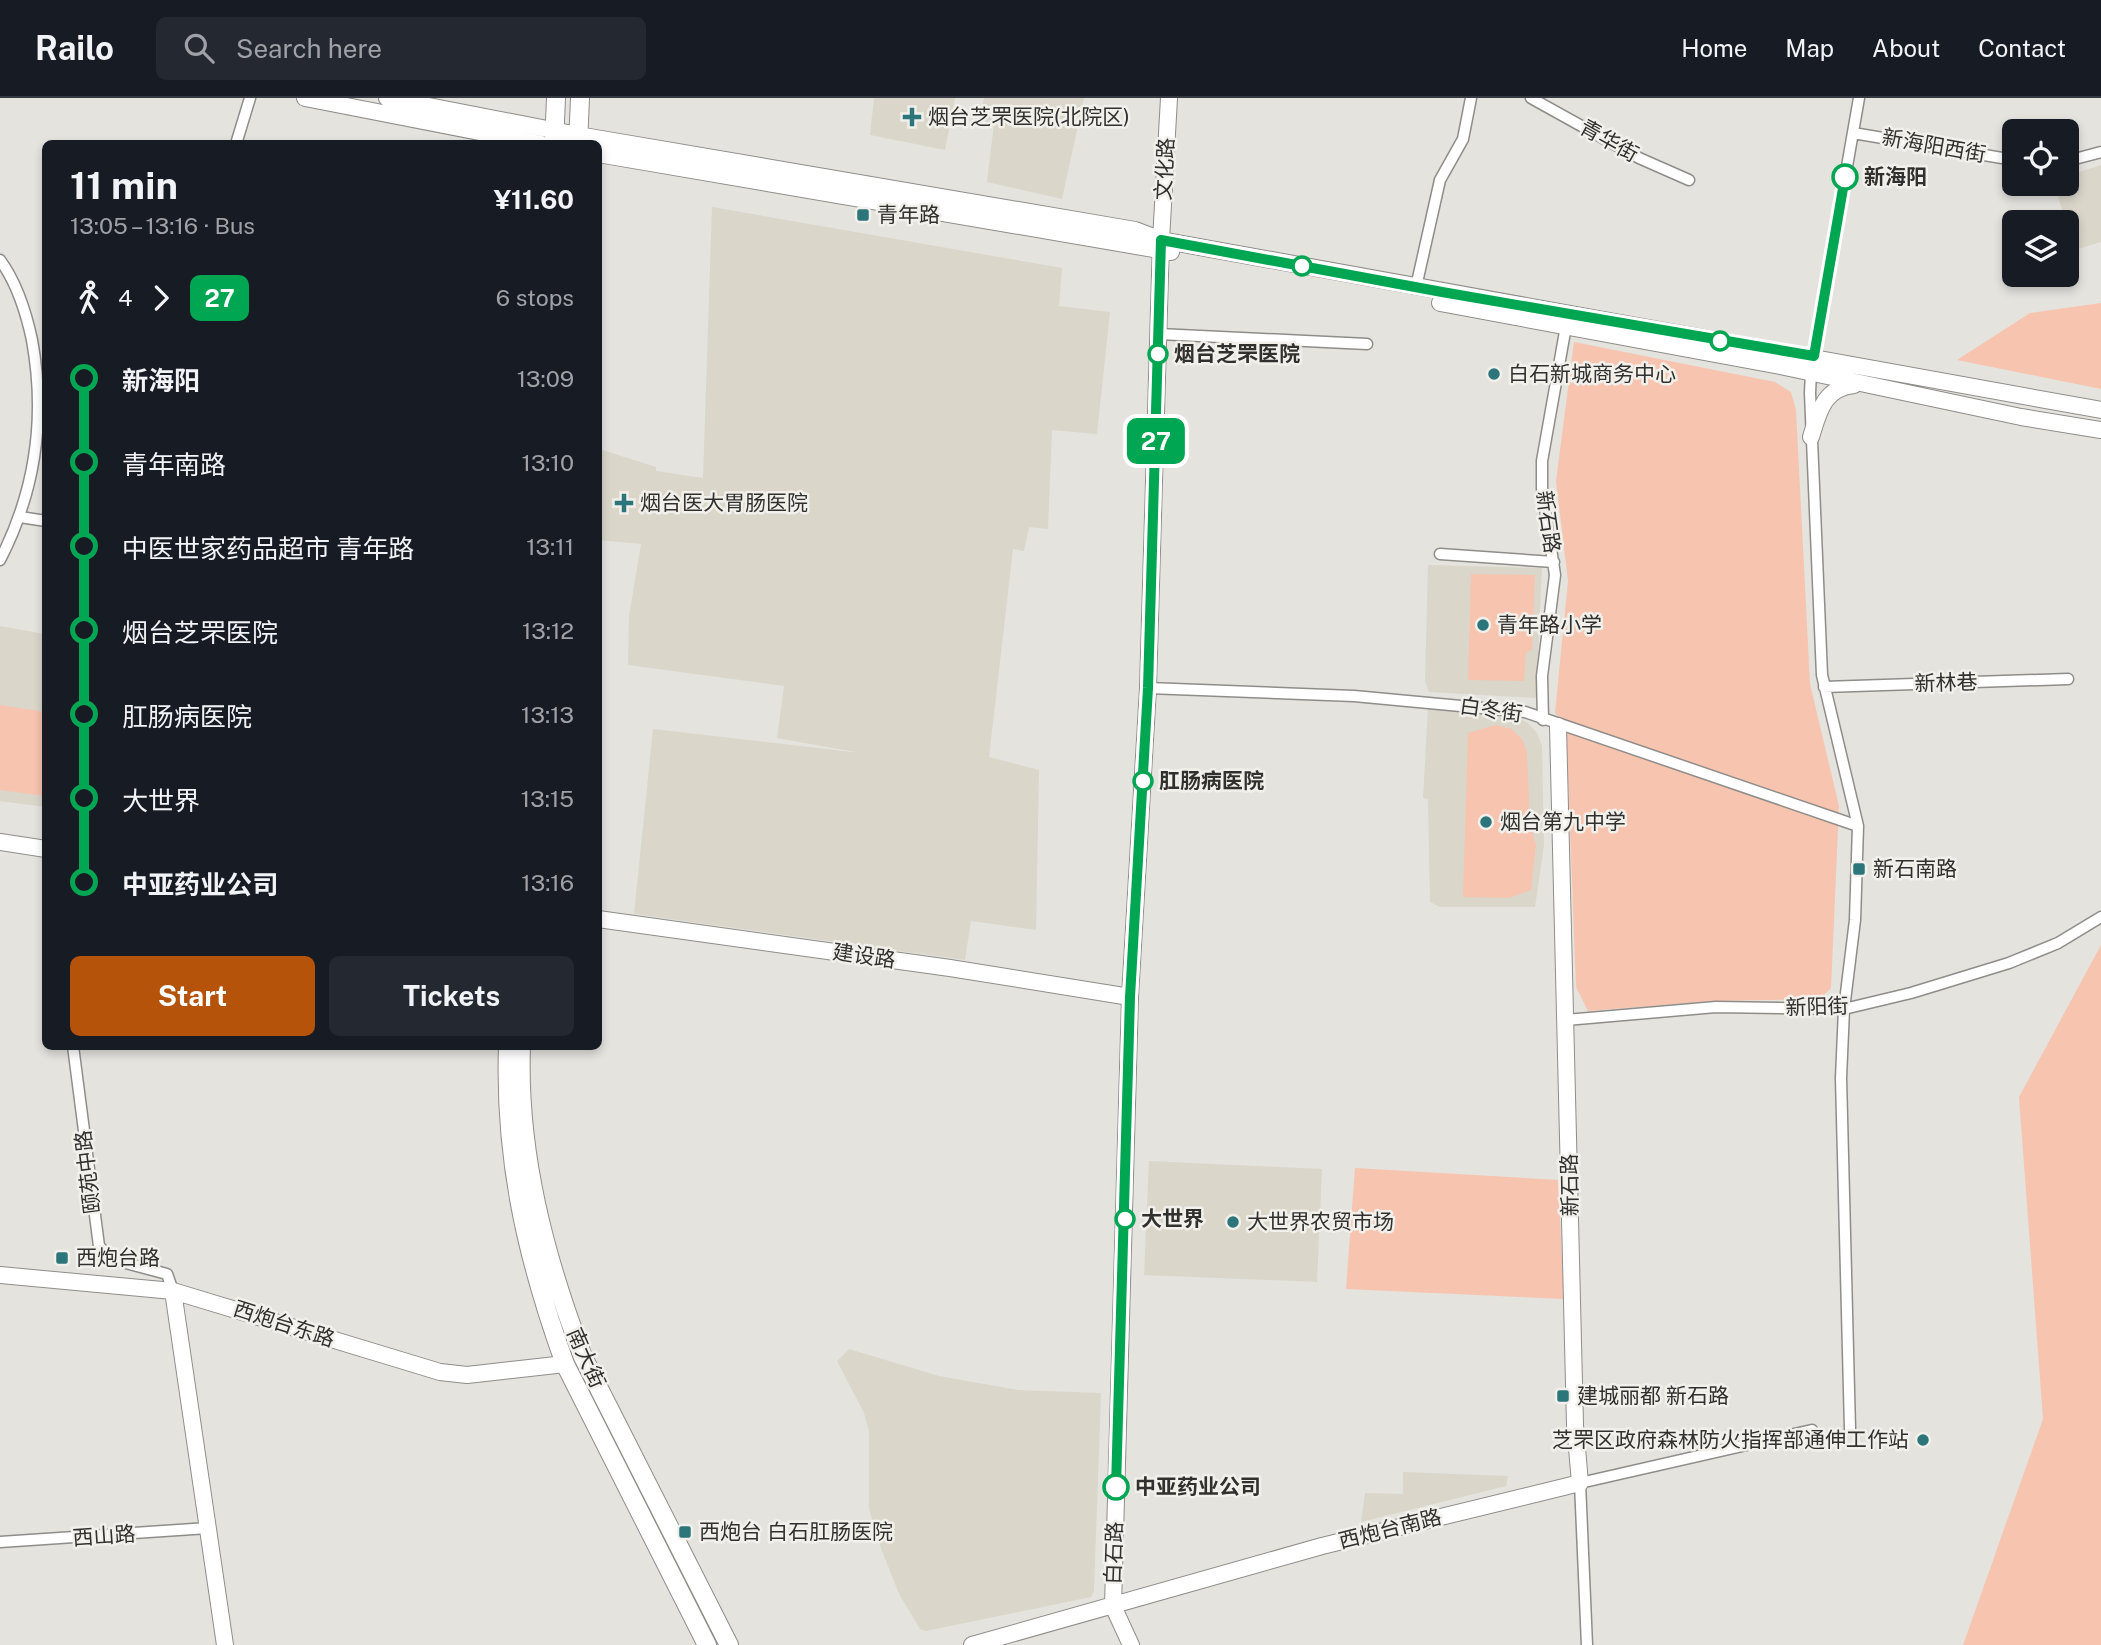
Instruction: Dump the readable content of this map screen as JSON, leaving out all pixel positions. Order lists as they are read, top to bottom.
{
  "streets": {
    "main road": ["南大街"],
    "street": [
      "青华街",
      "新海阳西街",
      "文化路",
      "新石路",
      "新林巷",
      "白冬街",
      "建设路",
      "新阳街",
      "颐苑中路",
      "西炮台东路",
      "西炮台南路",
      "西山路",
      "白石路"
    ]
  },
  "crossings": [
    ["文化路", "白石路"],
    ["新石路", "白冬街"],
    ["新石路", "新阳街"],
    ["新石路", "西炮台南路"],
    ["白冬街", "白石路"],
    ["建设路", "白石路"],
    ["颐苑中路", "西炮台东路"],
    ["西炮台东路", "南大街"],
    ["西炮台南路", "白石路"]
  ],
  "places": {
    "health": ["烟台芝罘医院(北院区)", "烟台医大胃肠医院"],
    "other": [
      "新海阳",
      "烟台芝罘医院",
      "白石新城商务中心",
      "青年路小学",
      "肛肠病医院",
      "烟台第九中学",
      "大世界",
      "大世界农贸市场",
      "芝罘区政府森林防火指挥部通伸工作站",
      "中亚药业公司"
    ],
    "transit": [
      "青年路",
      "新石南路",
      "西炮台路",
      "建城丽都 新石路",
      "西炮台 白石肛肠医院"
    ]
  },
  "lines": ["bus line 27"],
  "page": {
    "header": "Railo",
    "search": "Search here",
    "nav": [
      "Home",
      "Map",
      "About",
      "Contact"
    ],
    "on_map": "27",
    "heading": ["11 min", "13:05 – 13:16 · Bus", "¥11.60"],
    "legs": ["4", "27", "6 stops"],
    "list": [
      {
        "name": "新海阳",
        "value": "13:09"
      },
      {
        "name": "青年南路",
        "value": "13:10"
      },
      {
        "name": "中医世家药品超市 青年路",
        "value": "13:11"
      },
      {
        "name": "烟台芝罘医院",
        "value": "13:12"
      },
      {
        "name": "肛肠病医院",
        "value": "13:13"
      },
      {
        "name": "大世界",
        "value": "13:15"
      },
      {
        "name": "中亚药业公司",
        "value": "13:16"
      }
    ],
    "buttons": ["Start", "Tickets"]
  }
}
